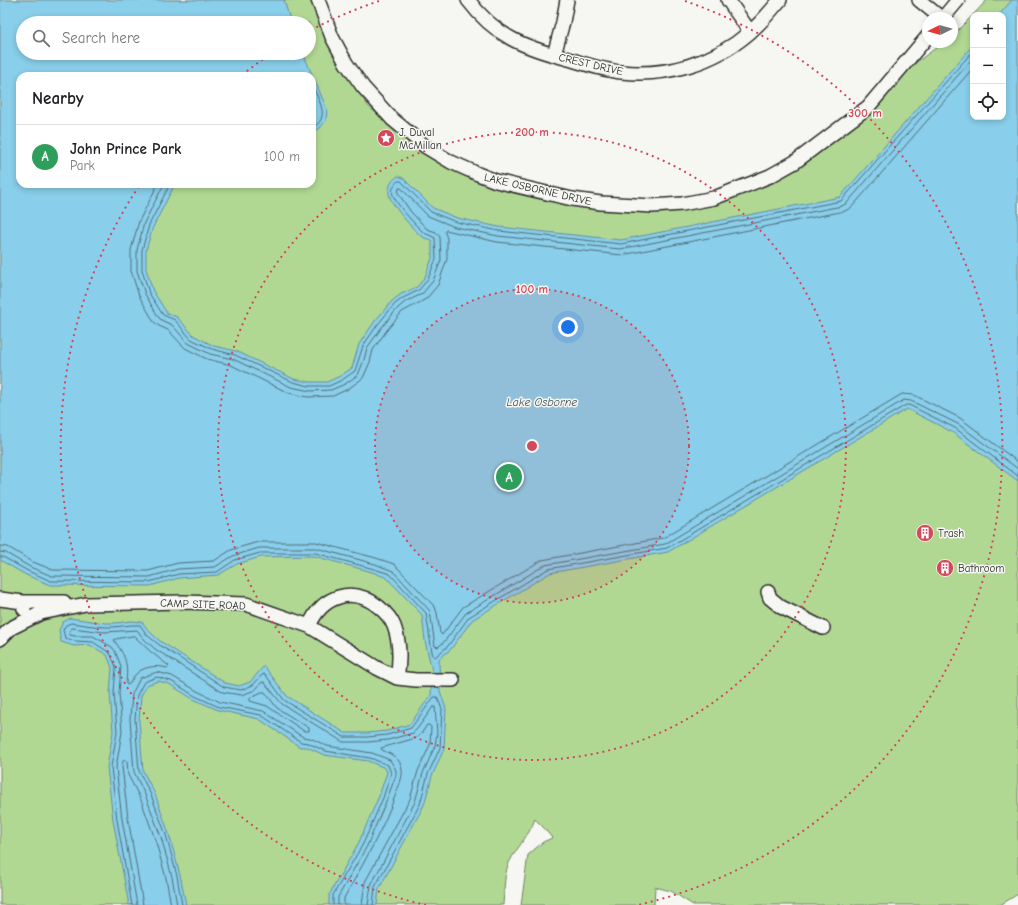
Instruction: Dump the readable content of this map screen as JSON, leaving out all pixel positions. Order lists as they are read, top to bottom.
{
  "streets": {
    "street": ["CREST DRIVE", "LAKE OSBORNE DRIVE", "CAMP SITE ROAD"]
  },
  "water": ["Lake Osborne"],
  "places": {
    "place": ["J. Duval McMillan"],
    "building": ["Trash", "Bathroom"]
  },
  "north": "left",
  "page": {
    "map_buttons": ["+", "−"],
    "search": "Search here",
    "heading": "Nearby",
    "list": [
      {
        "mark": "A",
        "name": "John Prince Park",
        "note": "Park",
        "value": "100 m"
      }
    ],
    "pins": "A"
  },
  "rings": ["300 m", "200 m", "100 m"]
}
